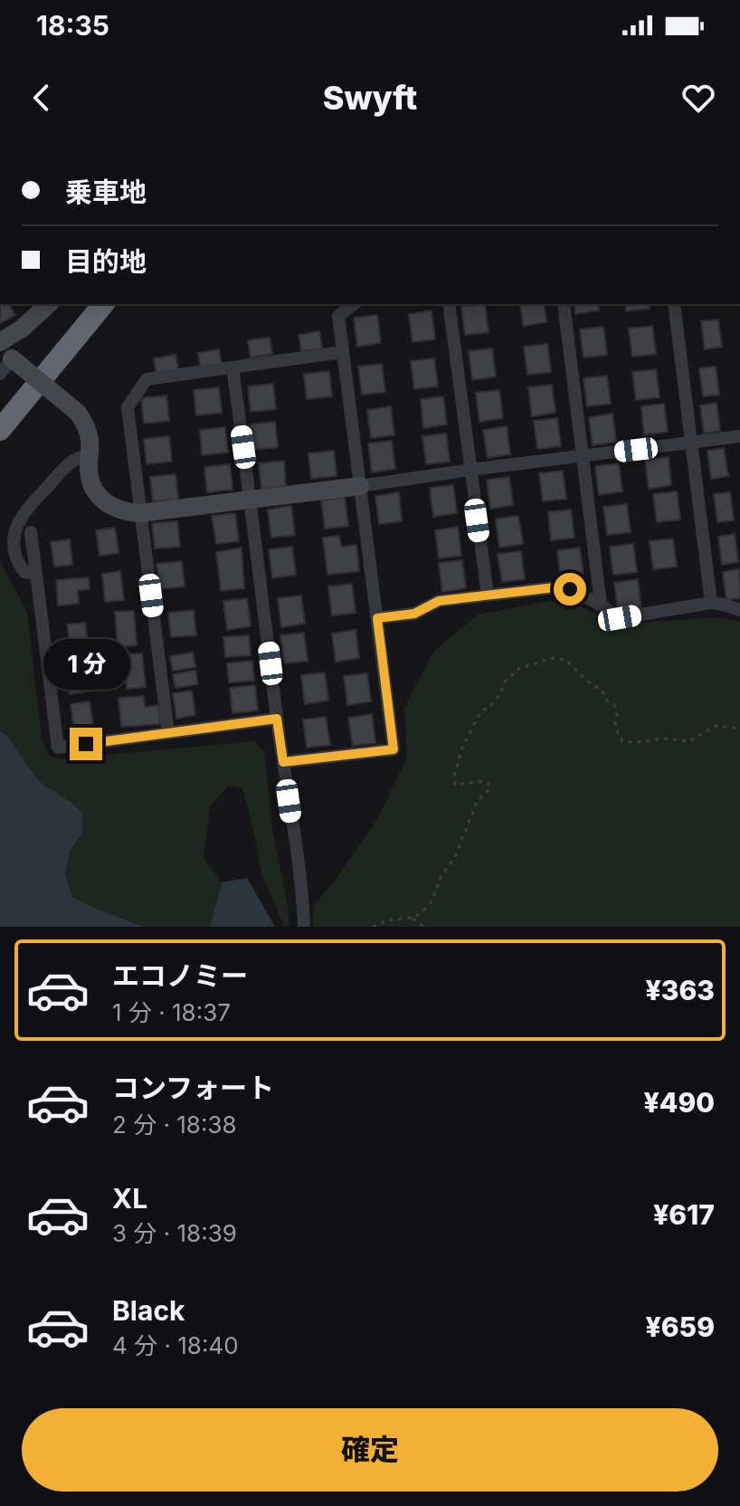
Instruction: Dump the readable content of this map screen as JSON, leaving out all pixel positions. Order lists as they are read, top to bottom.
{
  "page": {
    "status": "18:35",
    "header": "Swyft",
    "banner": ["乗車地", "目的地"],
    "bubble": "1 分",
    "list": [
      {
        "name": "エコノミー",
        "note": "1 分 · 18:37",
        "value": "¥363"
      },
      {
        "name": "コンフォート",
        "note": "2 分 · 18:38",
        "value": "¥490"
      },
      {
        "name": "XL",
        "note": "3 分 · 18:39",
        "value": "¥617"
      },
      {
        "name": "Black",
        "note": "4 分 · 18:40",
        "value": "¥659"
      }
    ],
    "buttons": "確定"
  }
}
